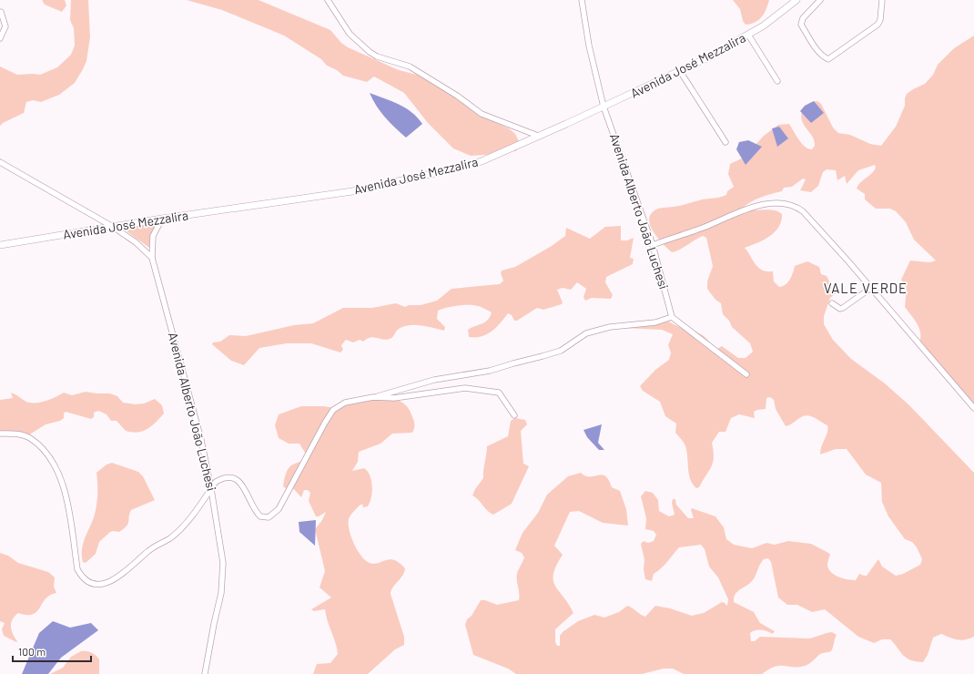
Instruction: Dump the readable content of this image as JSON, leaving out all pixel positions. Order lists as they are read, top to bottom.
{
  "streets": {
    "main road": ["Avenida José Mezzalira"],
    "street": ["Avenida Alberto João Luchesi"]
  },
  "crossings": [
    ["Avenida José Mezzalira", "Avenida Alberto João Luchesi"]
  ],
  "districts": ["VALE VERDE"],
  "scale_bar": "100 m"
}
